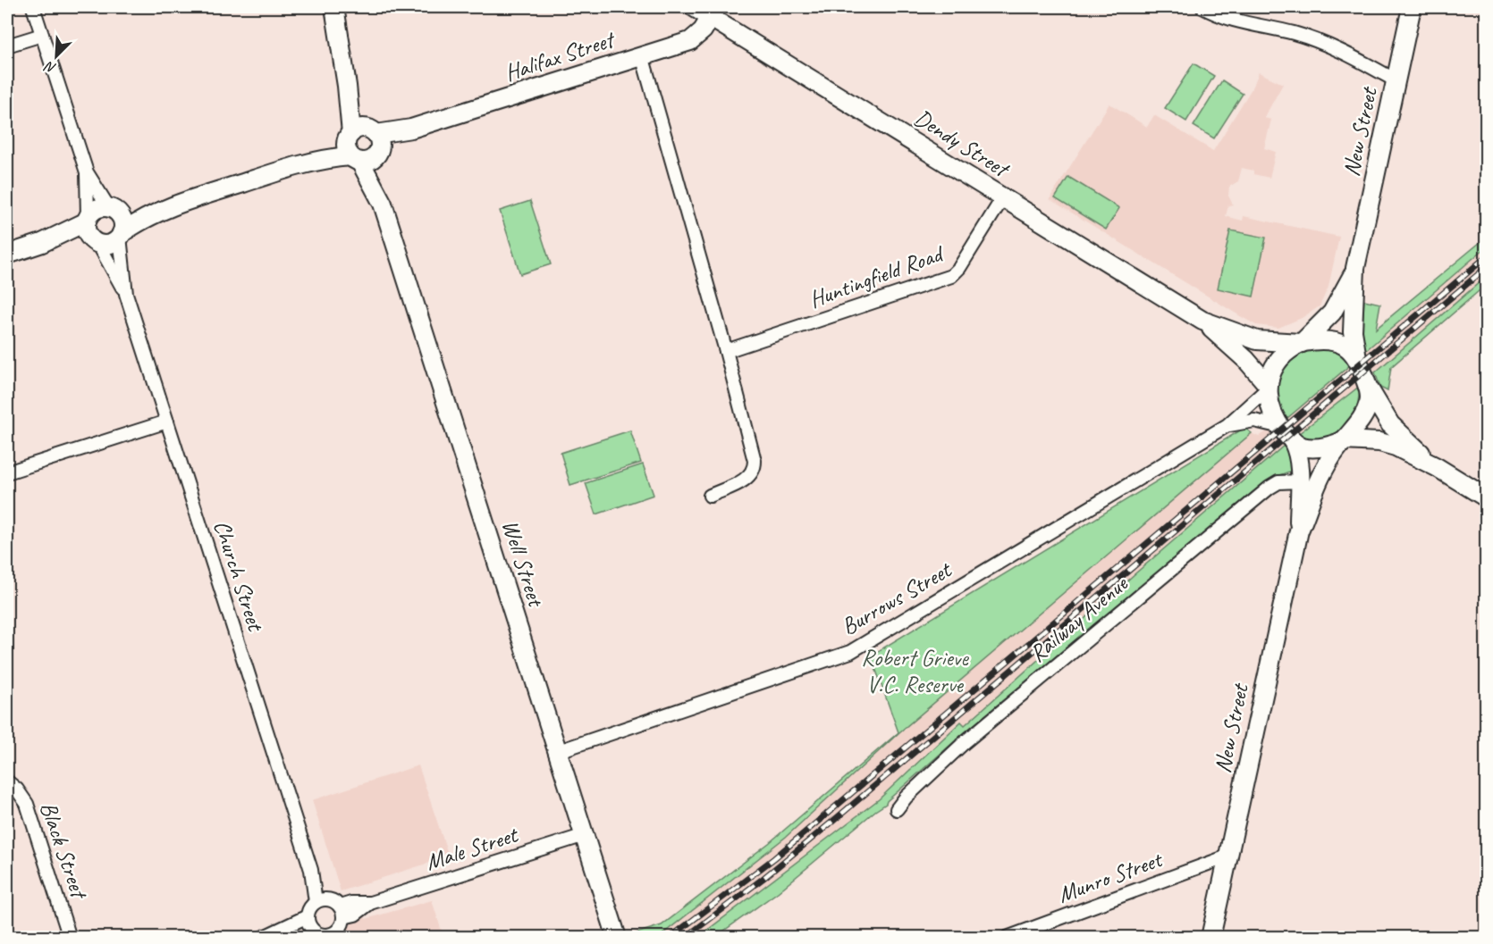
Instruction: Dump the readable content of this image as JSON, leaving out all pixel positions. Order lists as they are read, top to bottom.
{
  "streets": {
    "street": [
      "Halifax Street",
      "New Street",
      "Dendy Street",
      "Huntingfield Road",
      "Well Street",
      "Church Street",
      "Burrows Street",
      "Railway Avenue",
      "Male Street",
      "Black Street",
      "Munro Street"
    ]
  },
  "crossings": [
    ["Halifax Street", "Dendy Street"],
    ["Halifax Street", "Well Street"],
    ["Halifax Street", "Church Street"],
    ["New Street", "Dendy Street"],
    ["New Street", "Burrows Street"],
    ["New Street", "Railway Avenue"],
    ["New Street", "Munro Street"],
    ["Dendy Street", "Huntingfield Road"],
    ["Dendy Street", "Burrows Street"],
    ["Well Street", "Burrows Street"],
    ["Well Street", "Male Street"],
    ["Church Street", "Male Street"]
  ],
  "parks": ["Robert Grieve V.C. Reserve"],
  "north": "bottom left"
}
